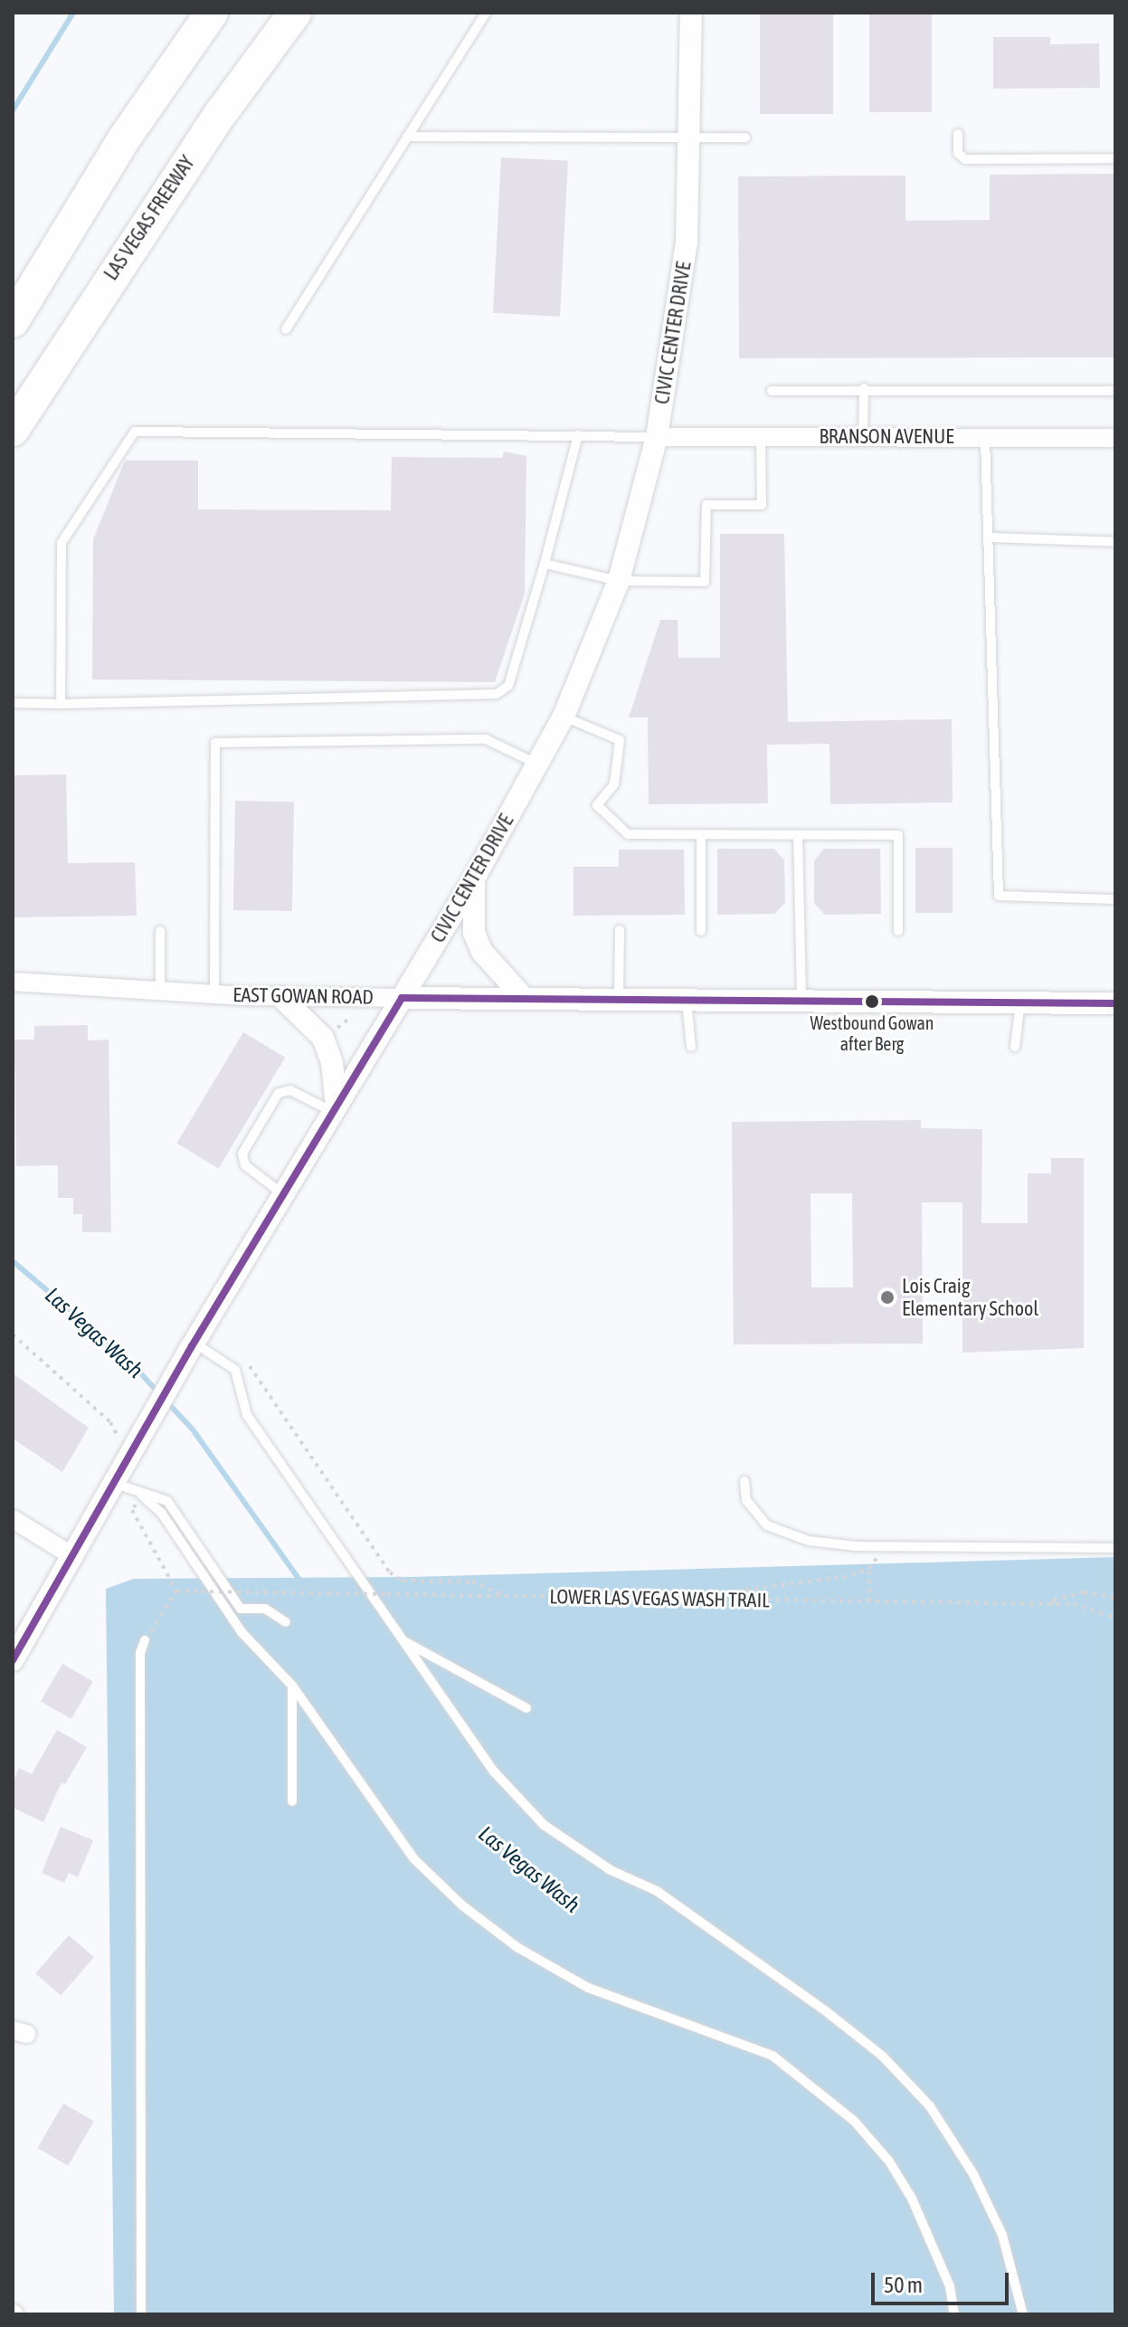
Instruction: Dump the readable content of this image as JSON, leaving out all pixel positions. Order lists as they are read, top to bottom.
{
  "streets": {
    "highway": ["LAS VEGAS FREEWAY"],
    "street": ["CIVIC CENTER DRIVE", "BRANSON AVENUE", "EAST GOWAN ROAD"],
    "path": ["LOWER LAS VEGAS WASH TRAIL"]
  },
  "crossings": [
    ["CIVIC CENTER DRIVE", "BRANSON AVENUE"],
    ["CIVIC CENTER DRIVE", "EAST GOWAN ROAD"]
  ],
  "water": ["Las Vegas Wash"],
  "places": ["Westbound Gowan after Berg", "Lois Craig Elementary School"],
  "scale_bar": "50 m"
}
